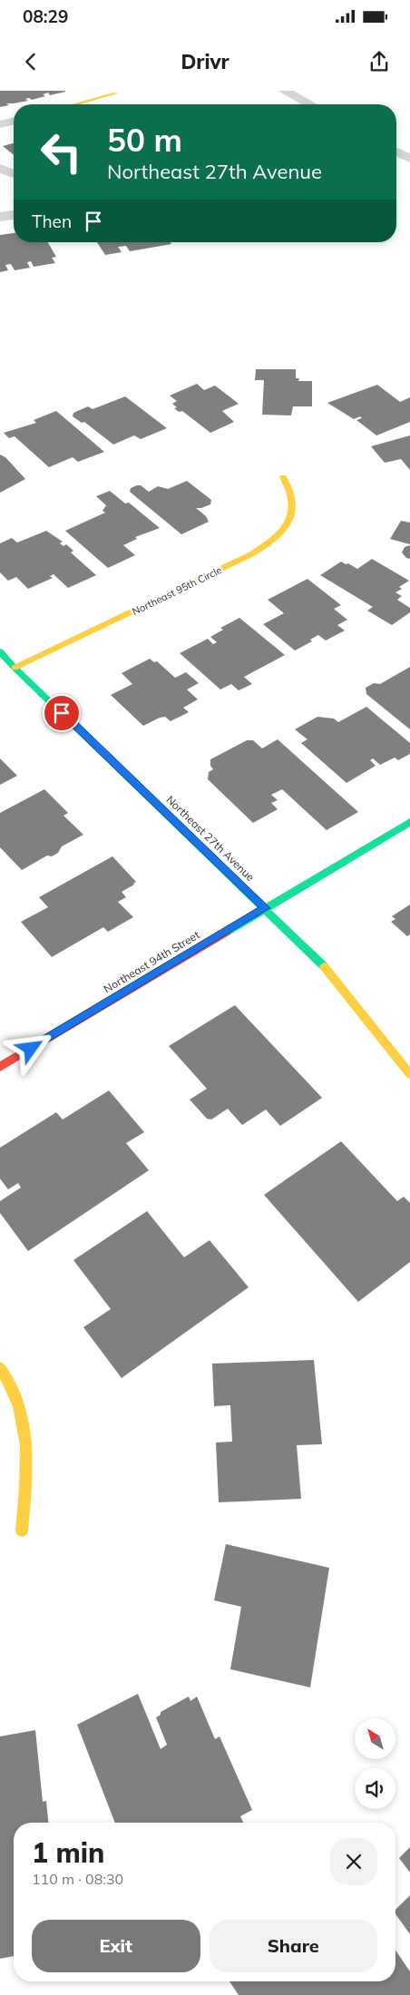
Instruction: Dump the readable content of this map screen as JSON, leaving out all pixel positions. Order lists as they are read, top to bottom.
{
  "streets": {
    "street": ["Northeast 95th Circle", "Northeast 27th Avenue", "Northeast 94th Street"]
  },
  "crossings": [
    ["Northeast 95th Circle", "Northeast 27th Avenue"],
    ["Northeast 27th Avenue", "Northeast 94th Street"]
  ],
  "north": "top left",
  "page": {
    "status": "08:29",
    "header": "Drivr",
    "turn": ["50 m", "Northeast 27th Avenue"],
    "then": "Then",
    "heading": ["1 min", "110 m · 08:30"],
    "buttons": ["Exit", "Share"]
  }
}
